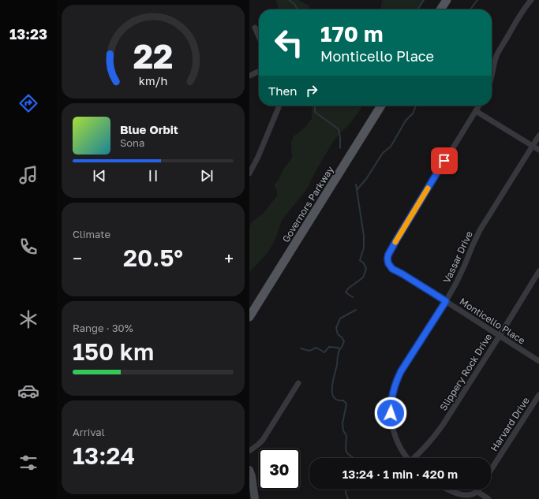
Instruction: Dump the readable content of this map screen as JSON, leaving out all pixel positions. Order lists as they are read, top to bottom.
{
  "streets": {
    "main road": ["Governors Parkway"],
    "street": [
      "Vassar Drive",
      "Monticello Place",
      "Slippery Rock Drive",
      "Harvard Drive"
    ]
  },
  "crossings": [
    ["Vassar Drive", "Monticello Place"],
    ["Monticello Place", "Slippery Rock Drive"]
  ],
  "page": {
    "tabs": "13:23",
    "turn": ["170 m", "Monticello Place"],
    "then": "Then",
    "song": ["Blue Orbit", "Sona"],
    "tile": [
      "Climate",
      ["Range · 30%", "150 km"],
      ["Arrival", "13:24"]
    ],
    "heat": ["−", "20.5°", "+"],
    "limit": "30",
    "trip": "13:24 · 1 min · 420 m",
    "gauge": ["22", "km/h"]
  }
}
